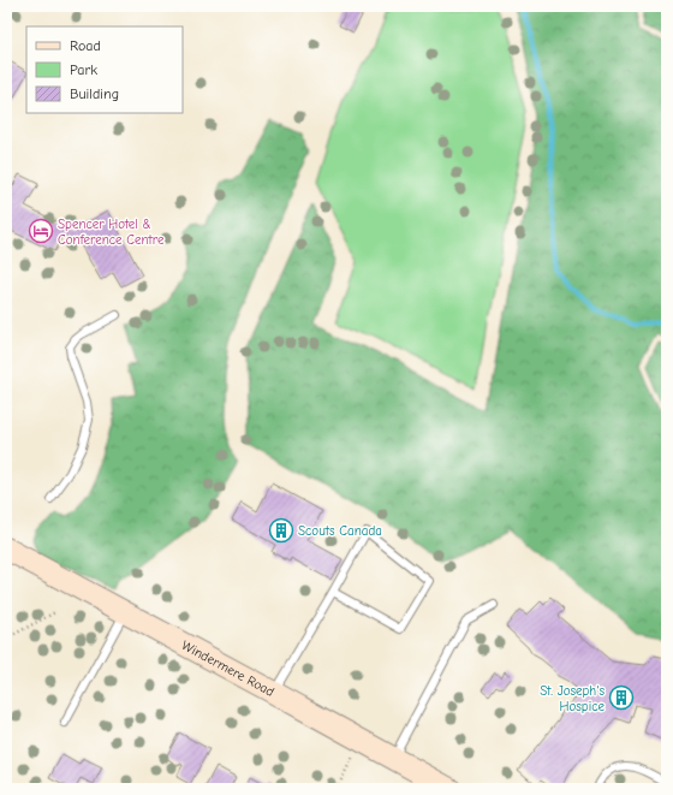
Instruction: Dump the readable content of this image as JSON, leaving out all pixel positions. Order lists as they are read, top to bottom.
{
  "streets": {
    "main road": ["Windermere Road"]
  },
  "places": {
    "hotel": ["Spencer Hotel & Conference Centre"],
    "building": ["Scouts Canada", "St. Joseph's Hospice"]
  },
  "legend": ["Road", "Park", "Building"]
}
